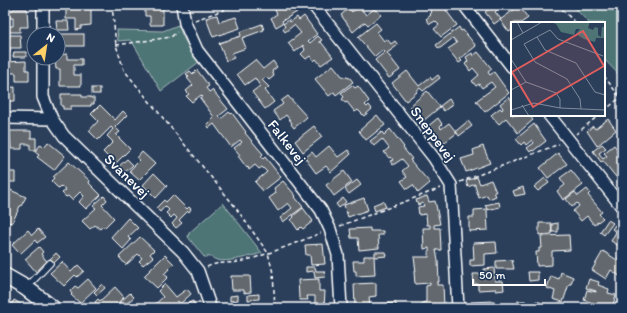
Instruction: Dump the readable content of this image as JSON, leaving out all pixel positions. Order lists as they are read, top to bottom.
{
  "streets": {
    "street": ["Sneppevej", "Falkevej", "Svanevej"]
  },
  "scale_bar": "50 m",
  "north": "top right"
}
